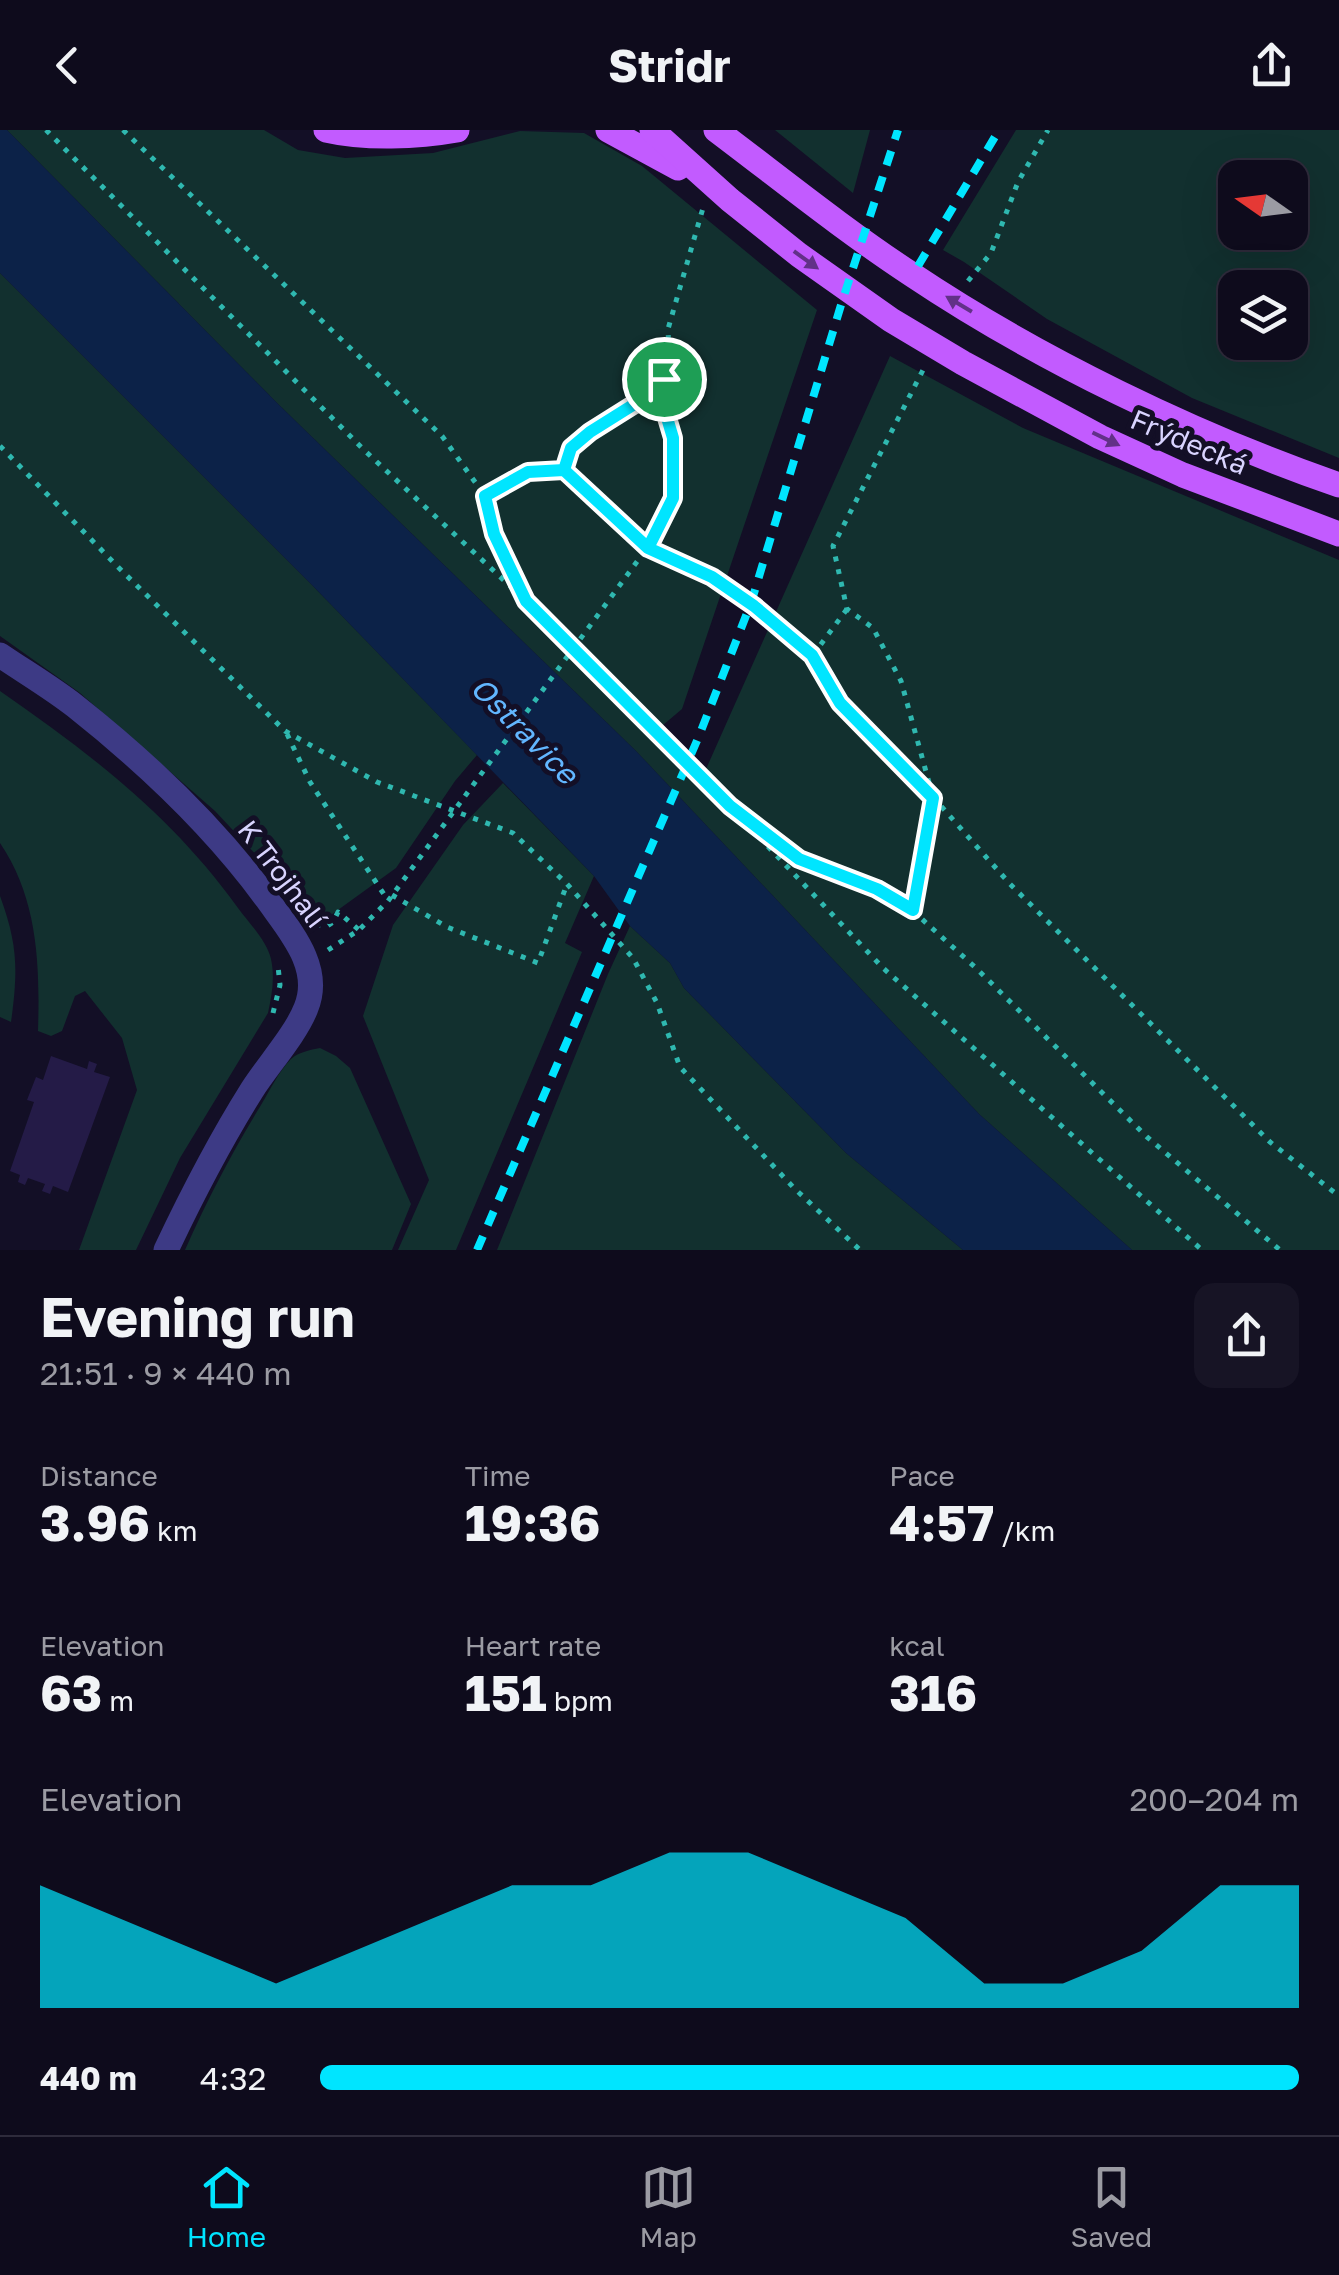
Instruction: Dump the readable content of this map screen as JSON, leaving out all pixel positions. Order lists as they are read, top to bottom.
{
  "streets": {
    "main road": ["Frýdecká"],
    "street": ["K Trojhalí"]
  },
  "water": ["Ostravice"],
  "north": "left",
  "page": {
    "header": "Stridr",
    "heading": ["Evening run", "21:51 · 9 × 440 m"],
    "stats": [
      ["Distance", "3.96 km"],
      ["Time", "19:36"],
      ["Pace", "4:57 /km"],
      ["Elevation", "63 m"],
      ["Heart rate", "151 bpm"],
      ["kcal", "316"]
    ],
    "chart": ["Elevation", "200–204 m"],
    "list": [
      {
        "name": "440 m",
        "note": "4:32"
      }
    ],
    "tabs": ["Home", "Map", "Saved"]
  }
}
